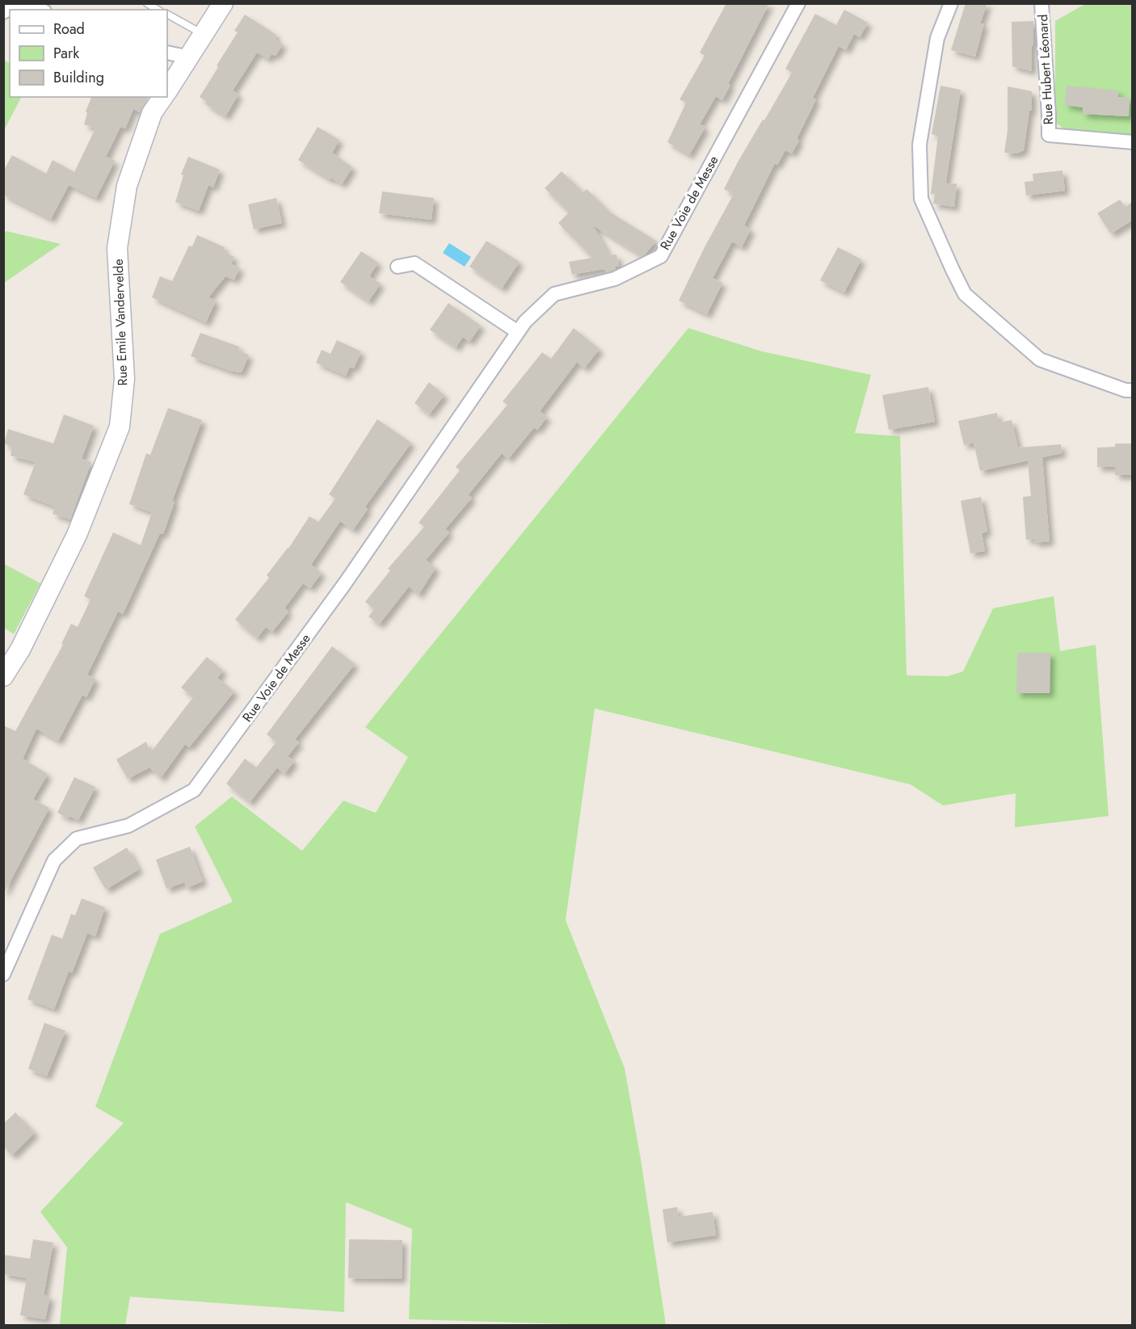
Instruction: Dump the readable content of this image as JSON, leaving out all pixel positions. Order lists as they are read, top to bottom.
{
  "streets": {
    "street": ["Rue Hubert Léonard", "Rue Voie de Messe", "Rue Emile Vandervelde"]
  },
  "legend": ["Road", "Park", "Building"]
}
